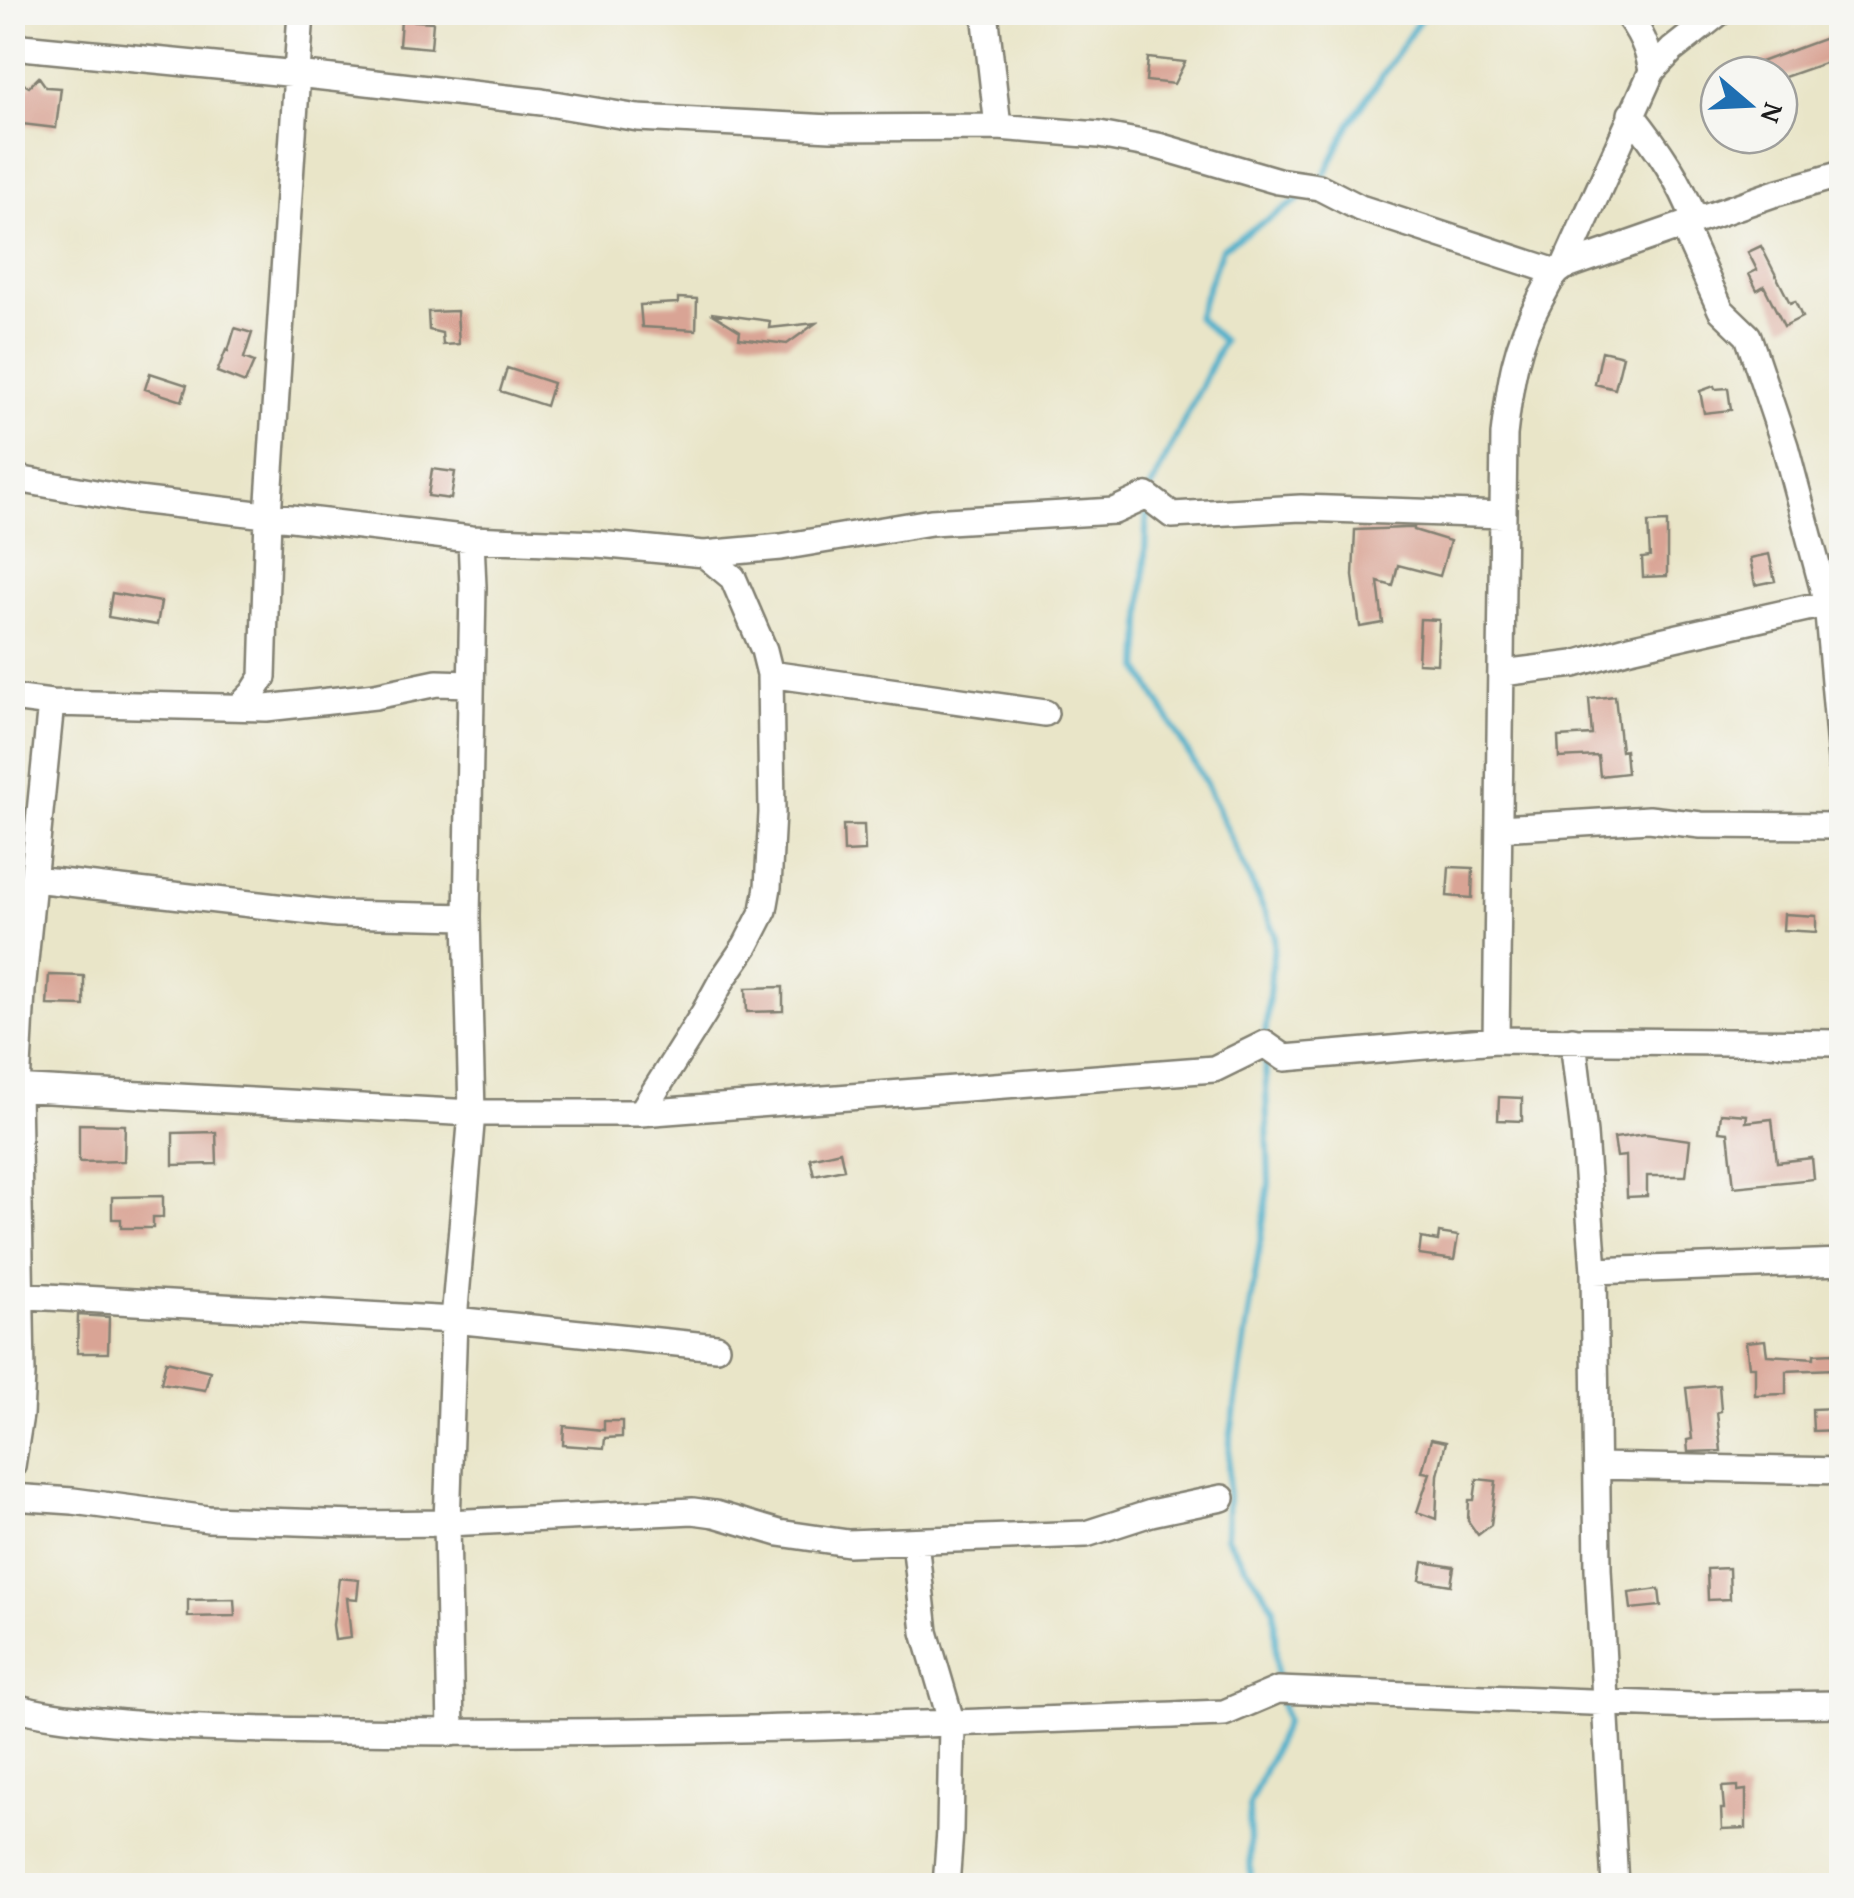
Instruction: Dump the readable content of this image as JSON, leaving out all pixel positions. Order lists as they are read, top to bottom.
{
  "north": "right"
}
